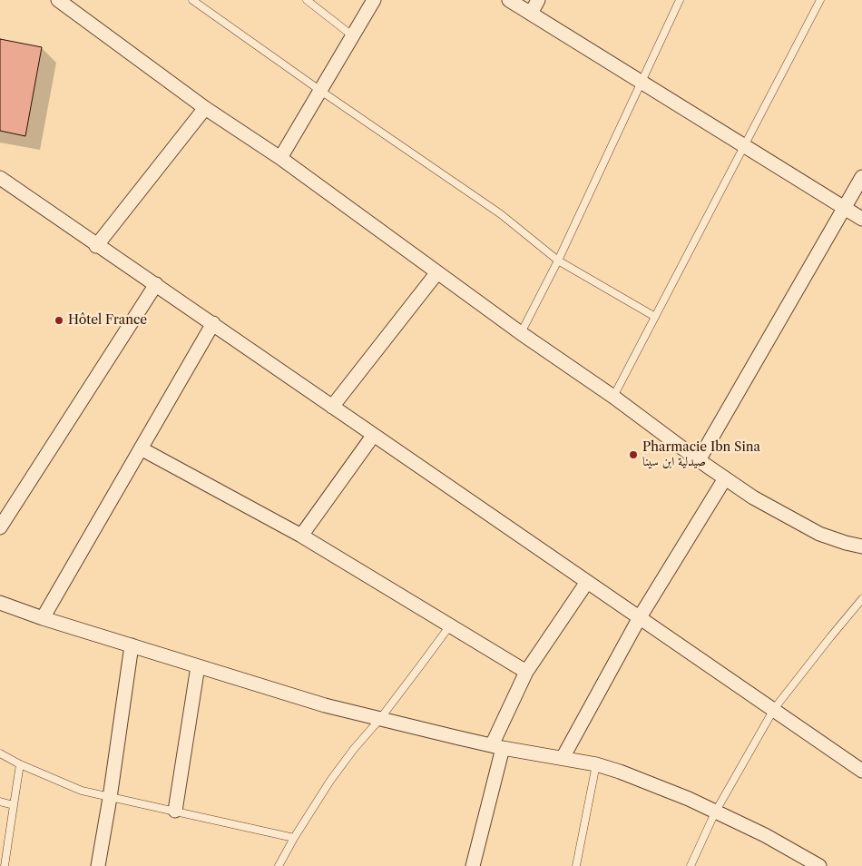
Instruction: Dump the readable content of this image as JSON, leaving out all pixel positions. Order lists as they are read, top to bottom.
{
  "places": ["Hôtel France", "Pharmacie Ibn Sina صيدلية ابن سينا"]
}
